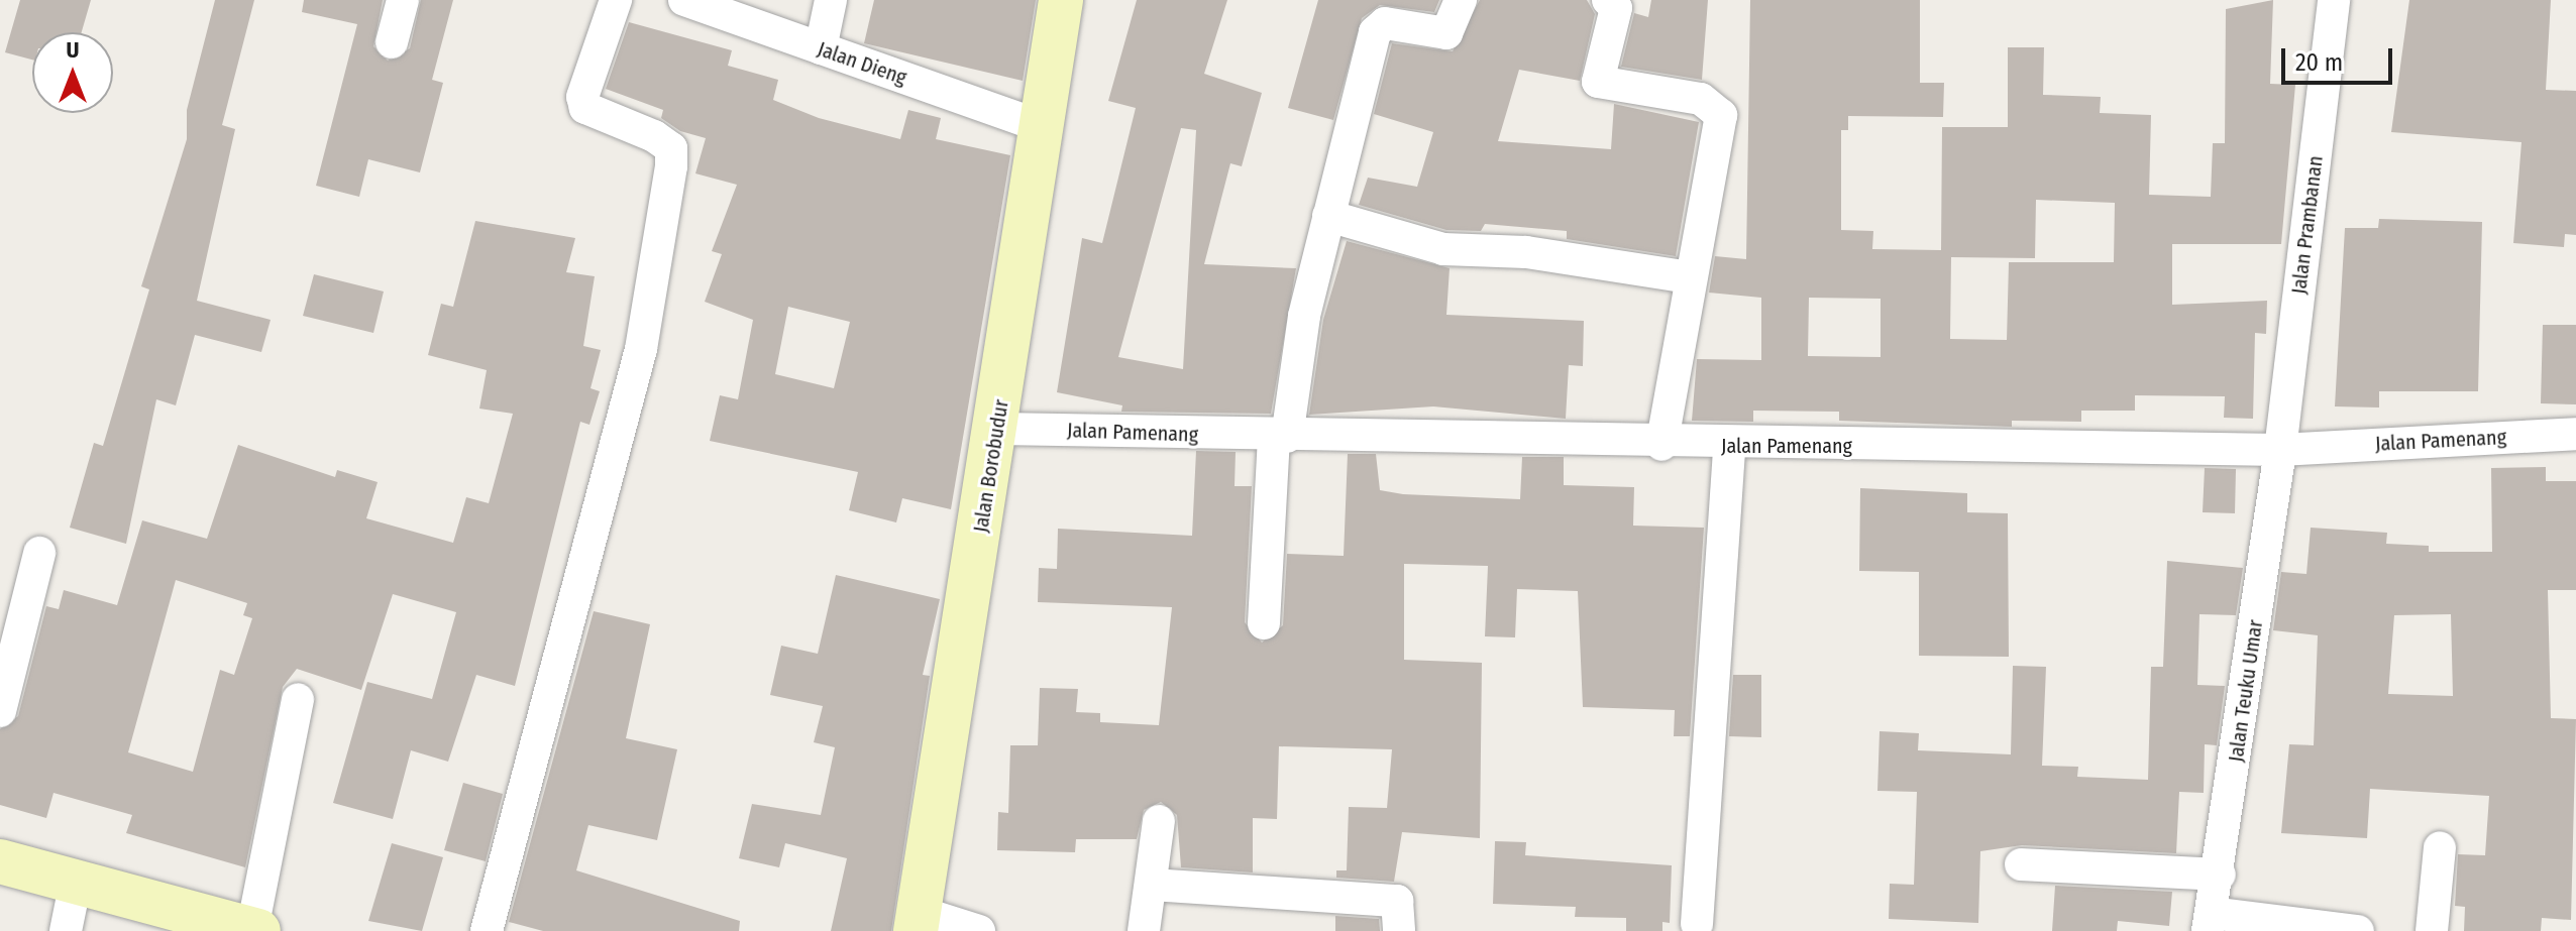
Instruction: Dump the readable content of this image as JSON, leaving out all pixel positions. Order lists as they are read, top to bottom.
{
  "streets": {
    "street": [
      "Jalan Dieng",
      "Jalan Prambanan",
      "Jalan Pamenang",
      "Jalan Borobudur",
      "Jalan Teuku Umar"
    ]
  },
  "crossings": [
    ["Jalan Dieng", "Jalan Borobudur"],
    ["Jalan Prambanan", "Jalan Pamenang"],
    ["Jalan Prambanan", "Jalan Teuku Umar"],
    ["Jalan Pamenang", "Jalan Borobudur"],
    ["Jalan Pamenang", "Jalan Teuku Umar"]
  ],
  "scale_bar": "20 m",
  "north": "top"
}
